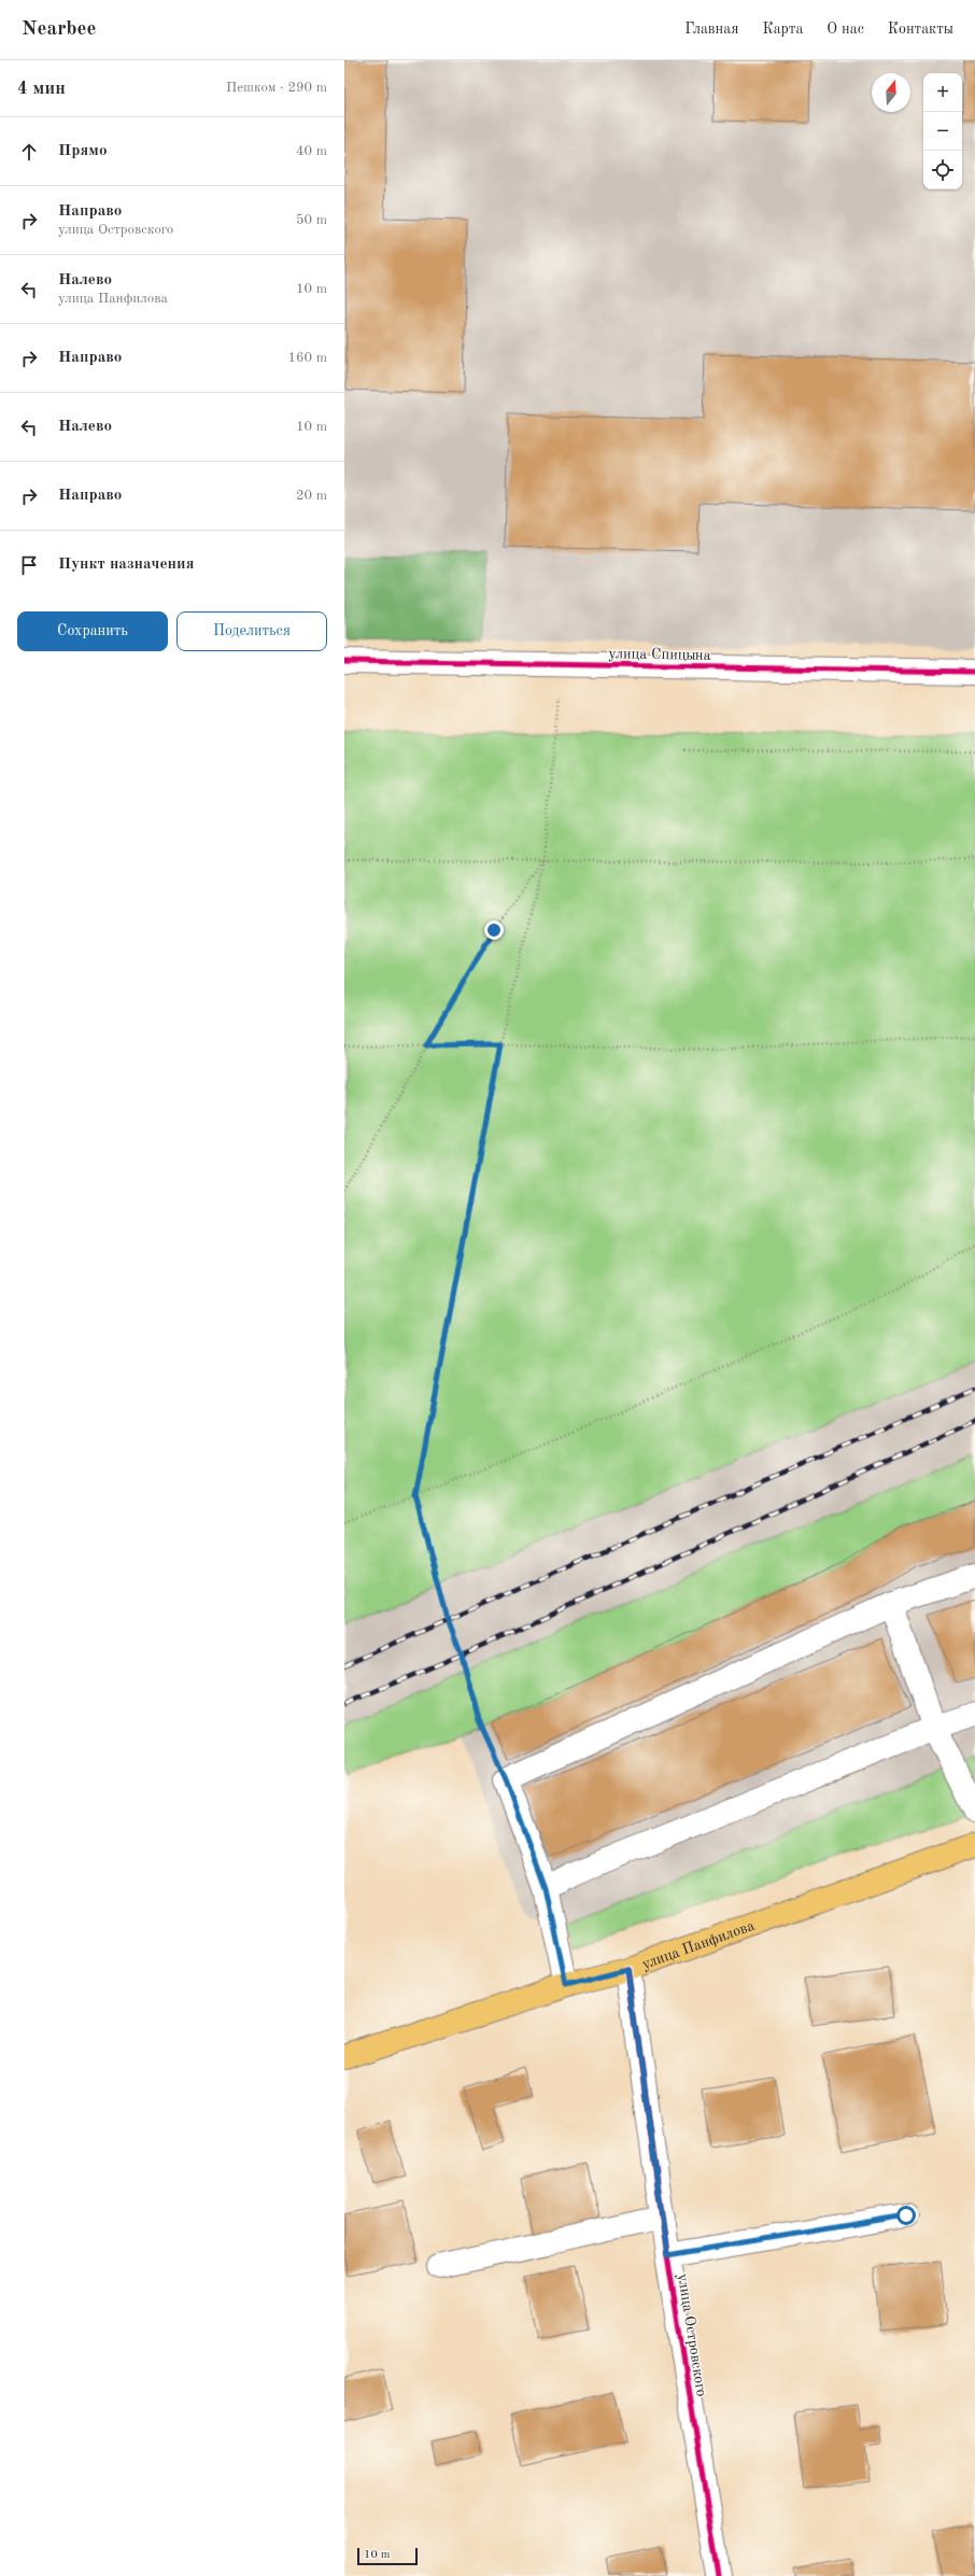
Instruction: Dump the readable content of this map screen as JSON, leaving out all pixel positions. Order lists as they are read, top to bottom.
{
  "streets": {
    "main road": ["улица Панфилова"],
    "street": ["улица Спицына", "улица Островского"]
  },
  "crossings": [
    ["улица Панфилова", "улица Островского"]
  ],
  "scale_bar": "10 m",
  "north": "top",
  "page": {
    "header": "Nearbee",
    "nav": [
      "Главная",
      "Карта",
      "О нас",
      "Контакты"
    ],
    "heading": ["4 мин", "Пешком · 290 m"],
    "map_buttons": ["+", "−"],
    "list": [
      ["Прямо", "40 m"],
      ["Направо", "улица Островского", "50 m"],
      ["Налево", "улица Панфилова", "10 m"],
      ["Направо", "160 m"],
      ["Налево", "10 m"],
      ["Направо", "20 m"],
      "Пункт назначения"
    ],
    "buttons": ["Сохранить", "Поделиться"],
    "scale": "10 m"
  }
}
